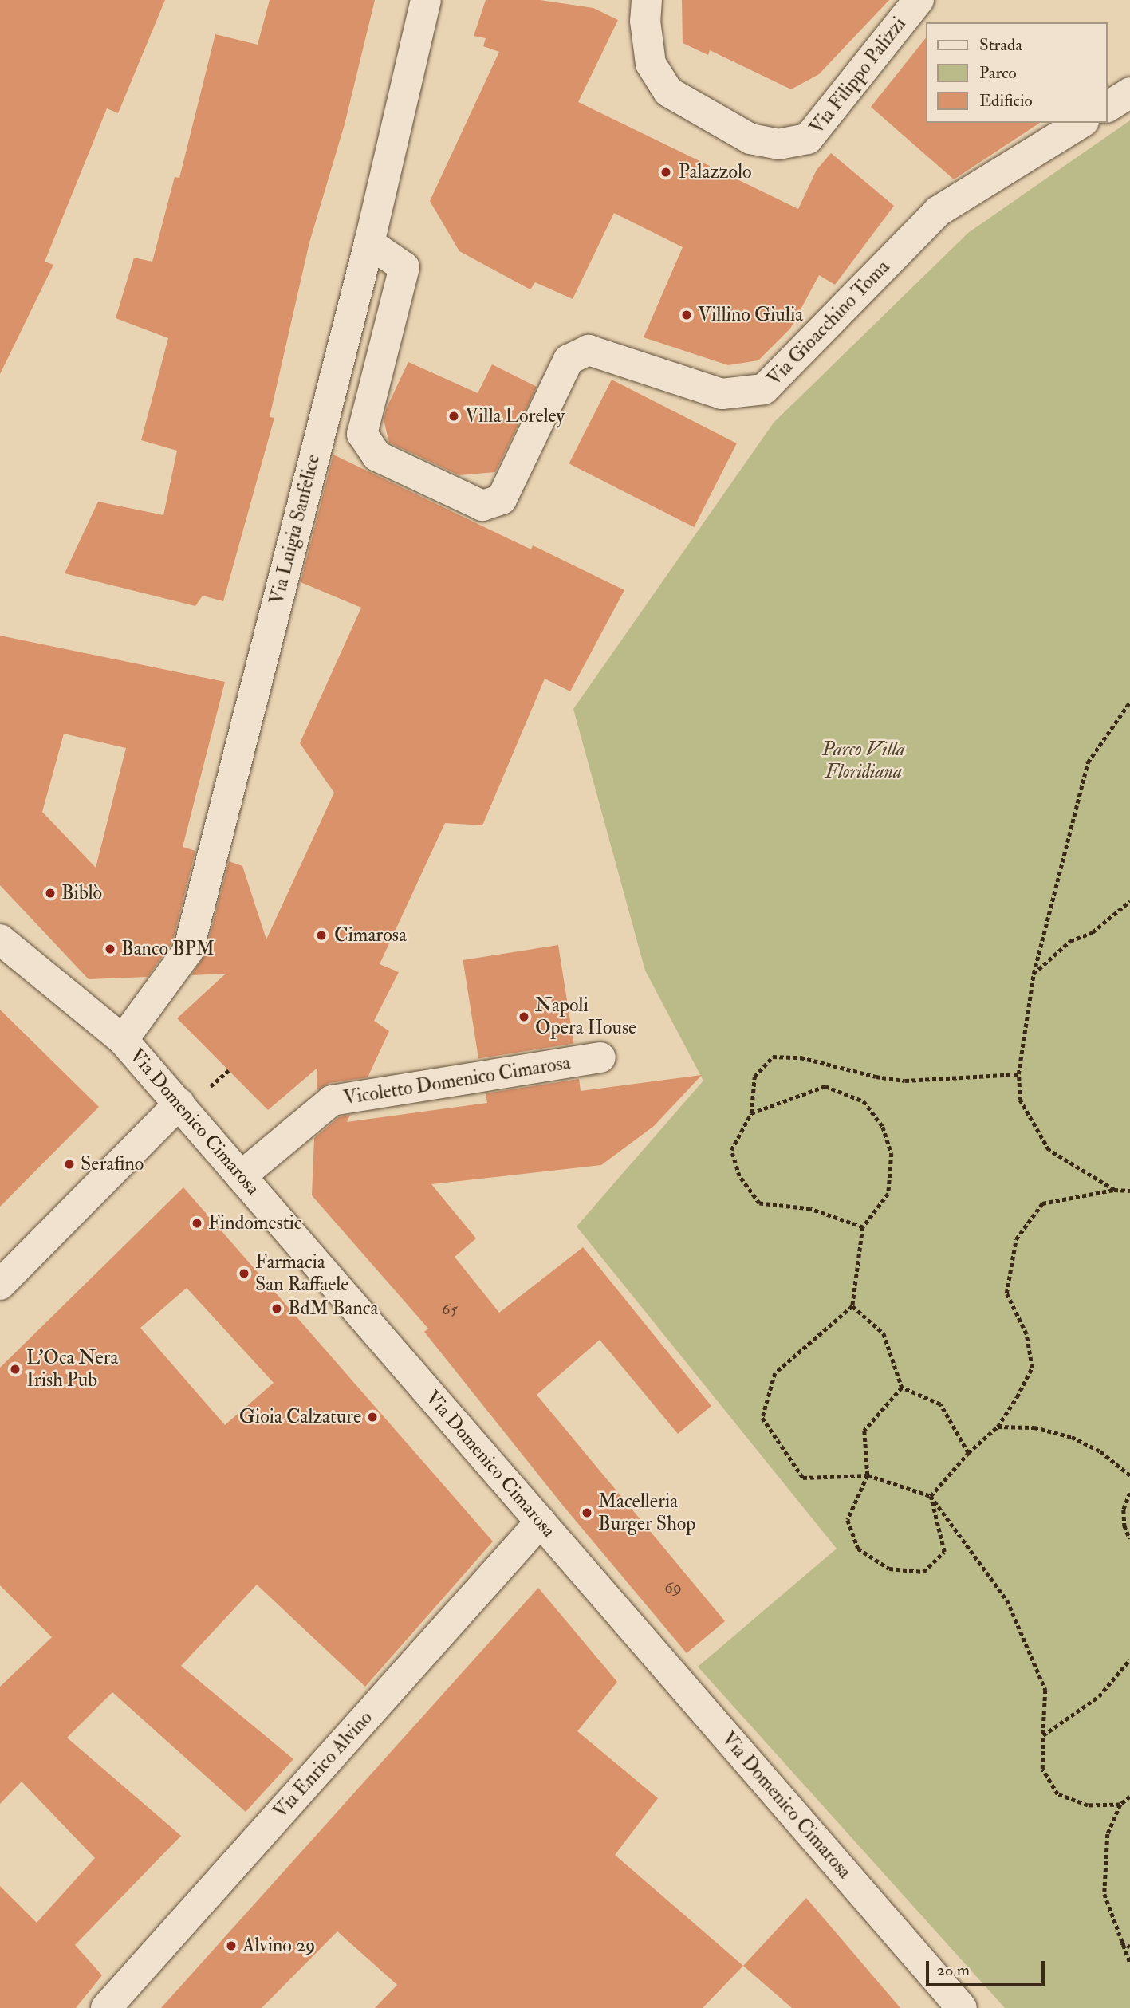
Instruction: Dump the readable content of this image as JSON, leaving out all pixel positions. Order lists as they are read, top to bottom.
{
  "streets": {
    "street": [
      "Via Filippo Palizzi",
      "Via Gioacchino Toma",
      "Via Luigia Sanfelice",
      "Vicoletto Domenico Cimarosa",
      "Via Domenico Cimarosa",
      "Via Enrico Alvino"
    ]
  },
  "crossings": [
    ["Via Gioacchino Toma", "Via Luigia Sanfelice"],
    ["Via Luigia Sanfelice", "Via Domenico Cimarosa"],
    ["Vicoletto Domenico Cimarosa", "Via Domenico Cimarosa"],
    ["Via Domenico Cimarosa", "Via Enrico Alvino"]
  ],
  "parks": ["Parco Villa Floridiana"],
  "places": [
    "Palazzolo",
    "Villino Giulia",
    "Villa Loreley",
    "Biblò",
    "Cimarosa",
    "Banco BPM",
    "Napoli Opera House",
    "Serafino",
    "Findomestic",
    "Farmacia San Raffaele",
    "BdM Banca",
    "L'Oca Nera Irish Pub",
    "Gioia Calzature",
    "Macelleria Burger Shop",
    "Alvino 29"
  ],
  "house_numbers": ["65", "69"],
  "legend": ["Strada", "Parco", "Edificio"],
  "scale_bar": "20 m"
}
